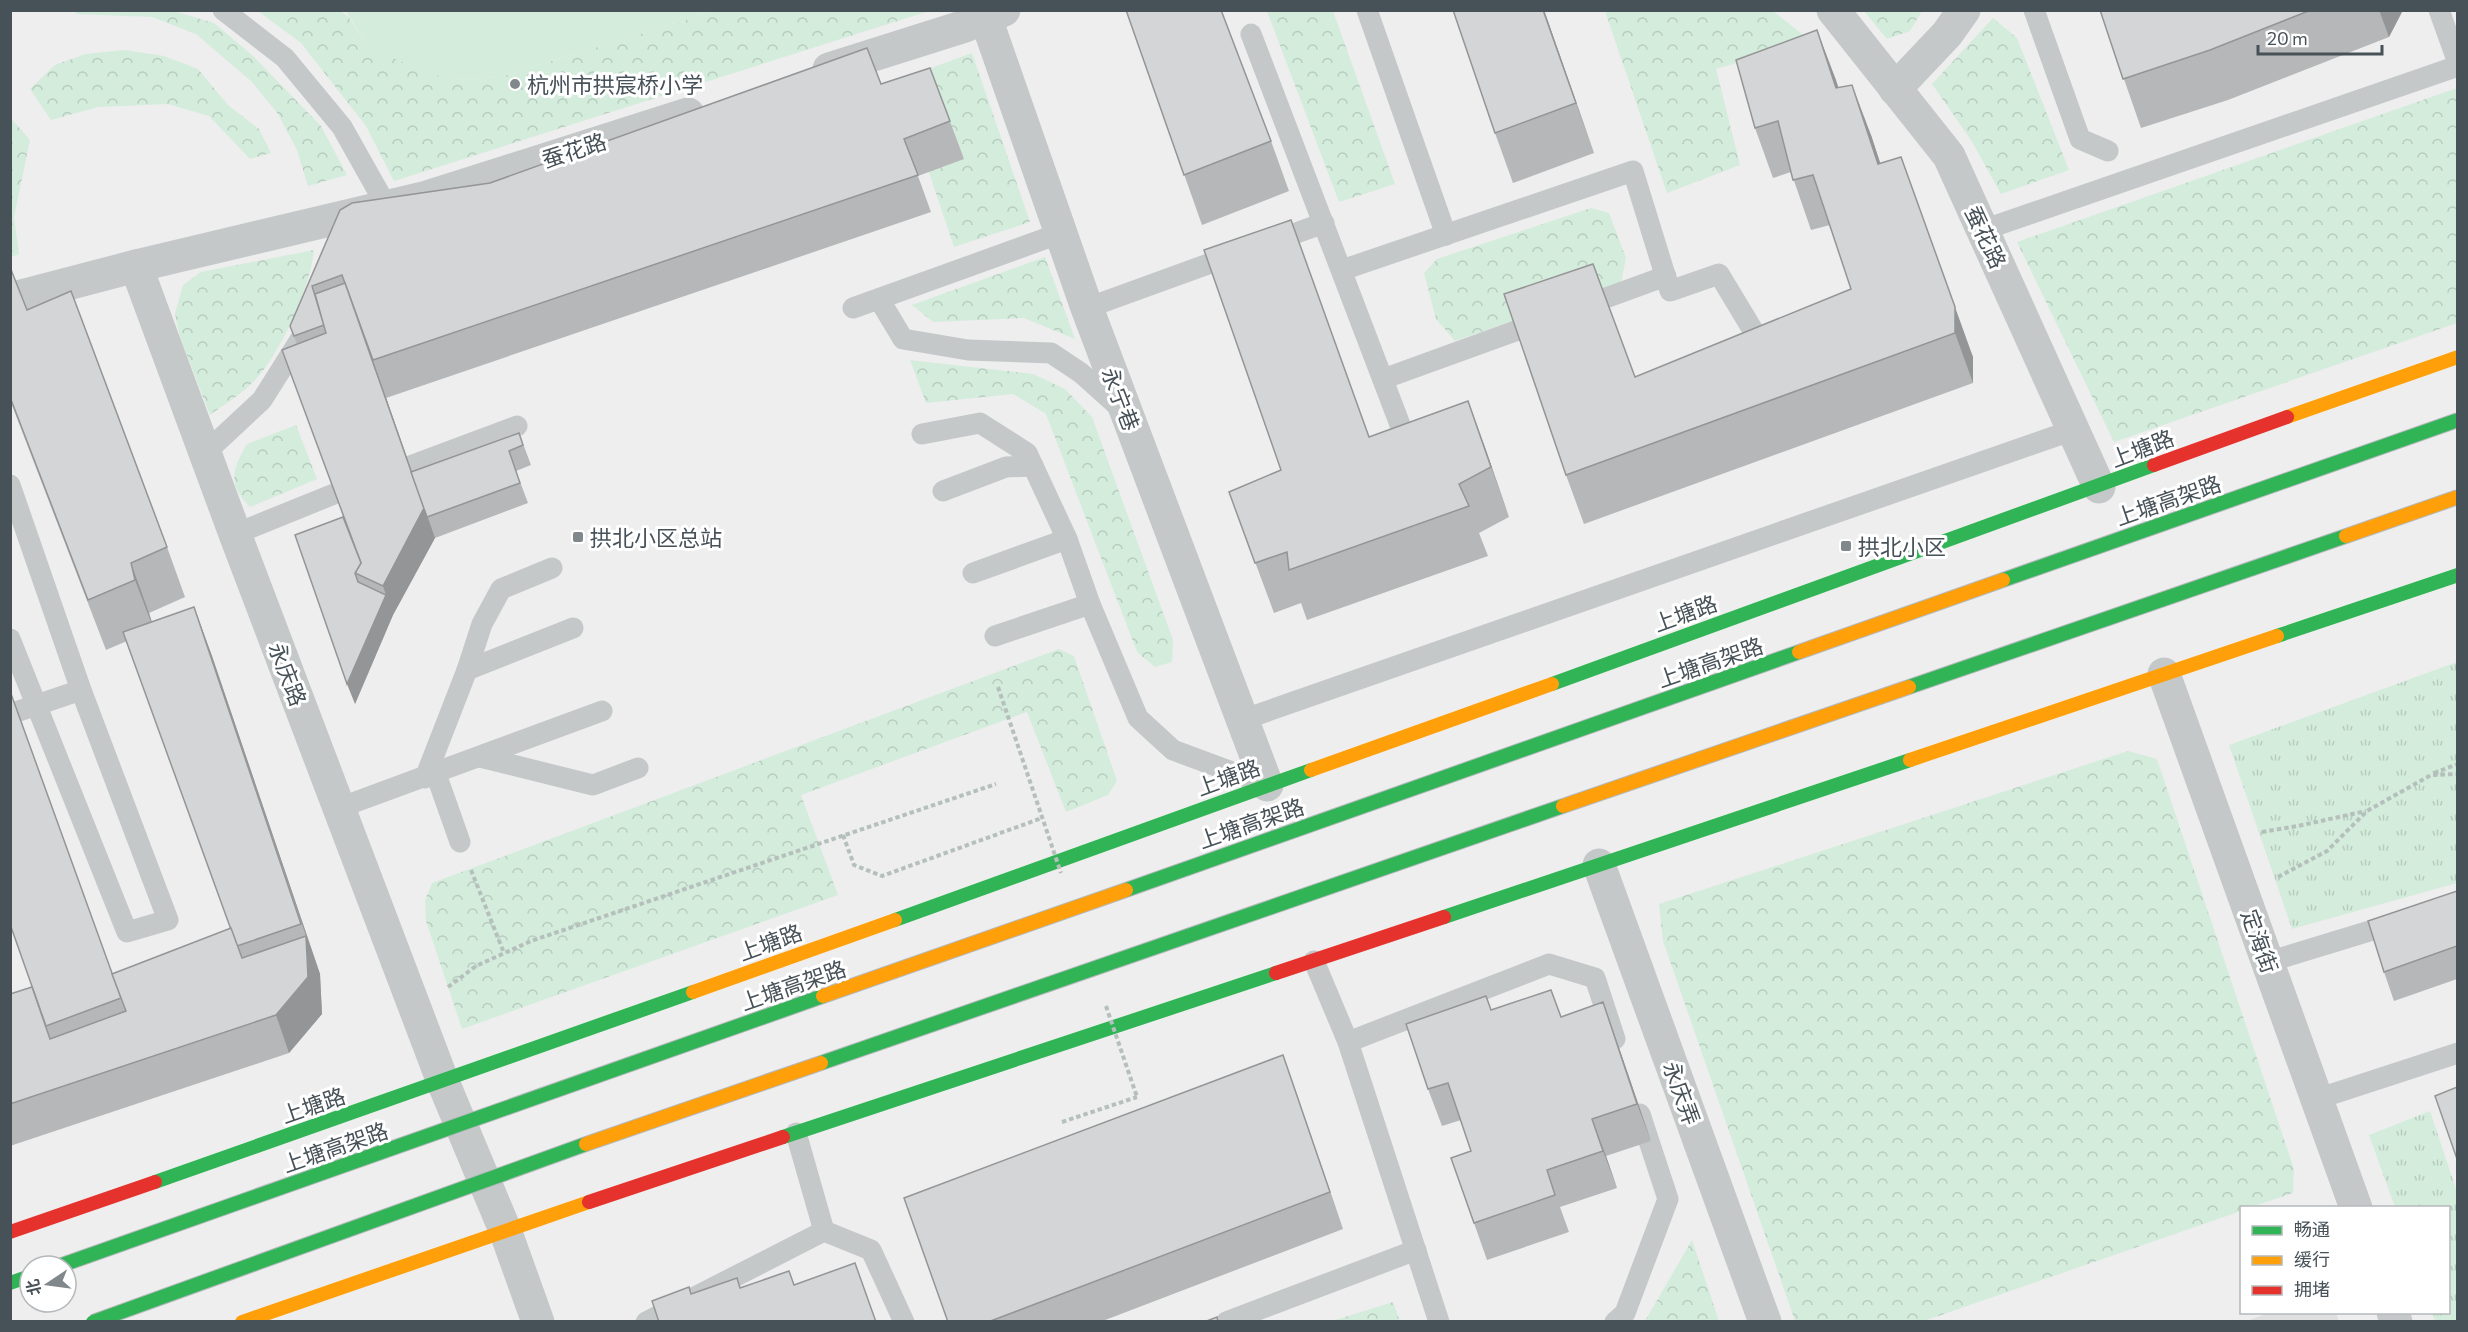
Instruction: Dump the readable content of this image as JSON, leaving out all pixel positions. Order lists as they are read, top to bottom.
{
  "streets": {
    "main road": ["上塘路", "上塘高架路"],
    "street": [
      "蚕花路",
      "永宁巷",
      "永庆路",
      "定海街",
      "永庆弄"
    ]
  },
  "crossings": [
    ["蚕花路", "上塘路"],
    ["蚕花路", "永庆路"],
    ["永宁巷", "上塘路"],
    ["上塘路", "永庆路"]
  ],
  "places": {
    "other": ["杭州市拱宸桥小学"],
    "transit": ["拱北小区总站", "拱北小区"]
  },
  "legend": ["畅通", "缓行", "拥堵"],
  "scale_bar": "20 m",
  "north": "left"
}
